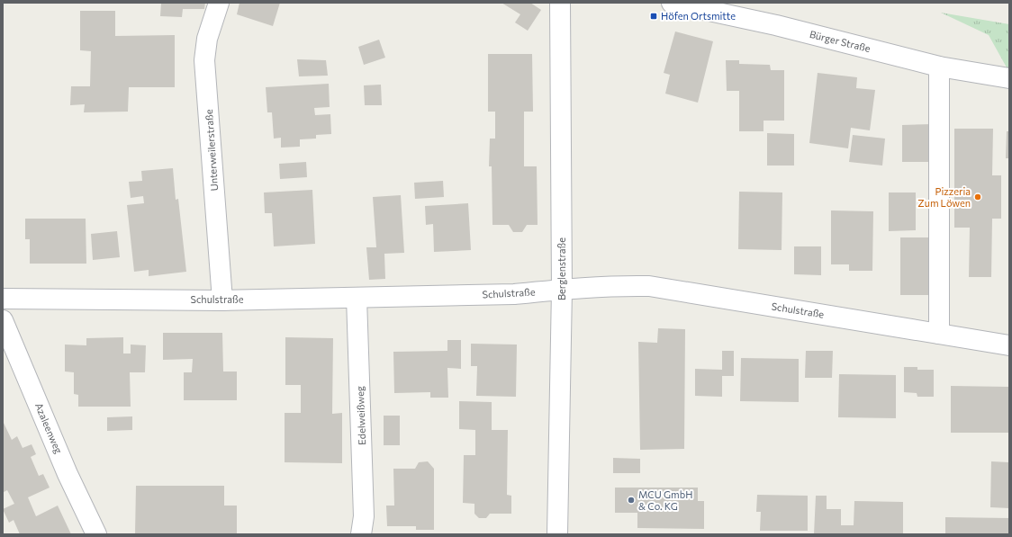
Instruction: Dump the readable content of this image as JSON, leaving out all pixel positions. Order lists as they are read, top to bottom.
{
  "streets": {
    "street": [
      "Bürger Straße",
      "Unterweilerstraße",
      "Berglenstraße",
      "Schulstraße",
      "Edelweißweg",
      "Azaleenweg"
    ]
  },
  "crossings": [
    ["Unterweilerstraße", "Schulstraße"],
    ["Berglenstraße", "Schulstraße"],
    ["Schulstraße", "Edelweißweg"]
  ],
  "places": {
    "transit": ["Höfen Ortsmitte"],
    "other": ["Pizzeria Zum Löwen", "MCU GmbH & Co. KG"]
  }
}
